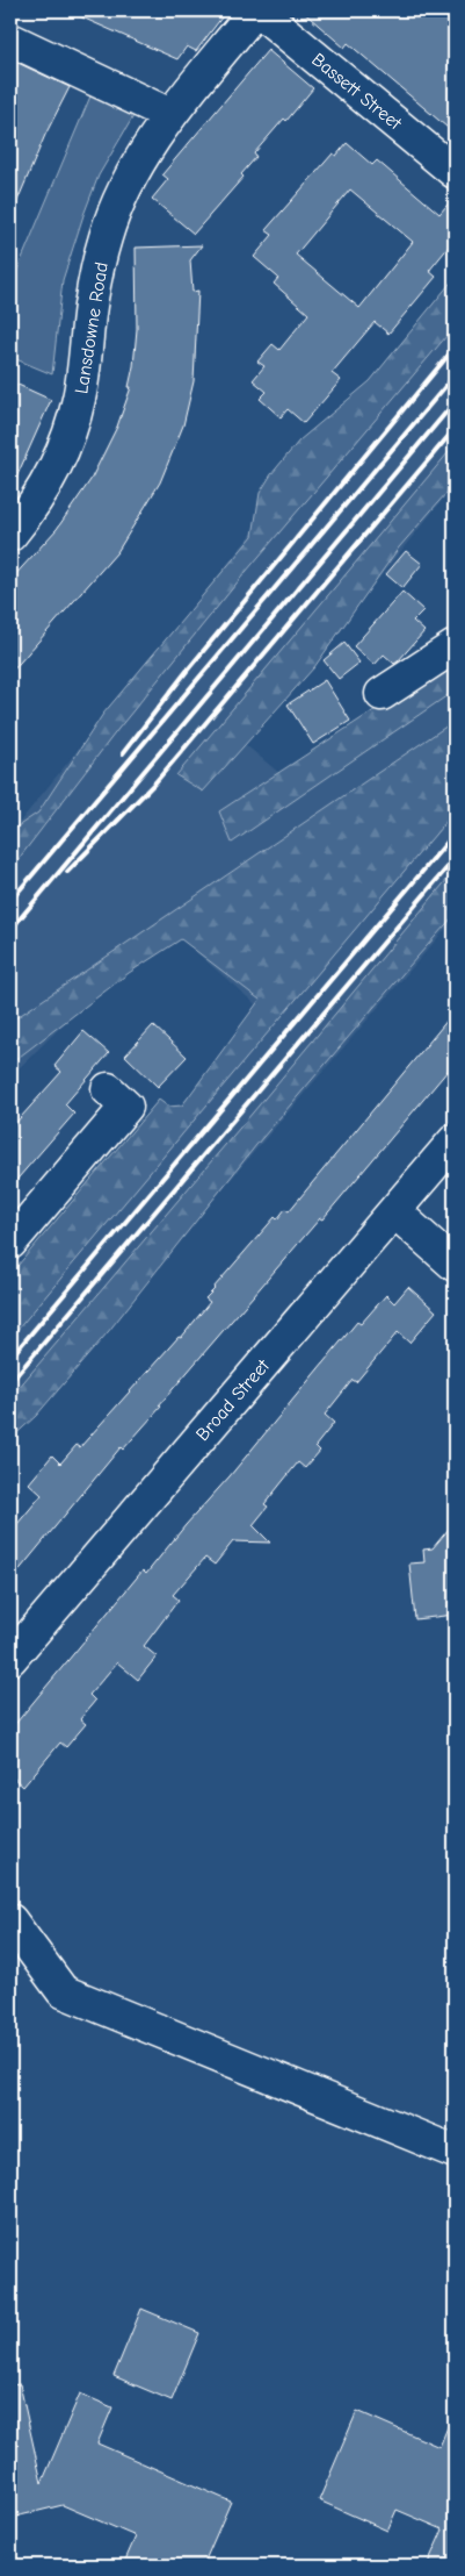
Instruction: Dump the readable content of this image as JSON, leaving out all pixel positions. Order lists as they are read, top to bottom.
{
  "streets": {
    "street": ["Bassett Street", "Lansdowne Road", "Broad Street"]
  },
  "crossings": [
    ["Bassett Street", "Lansdowne Road"]
  ]
}
